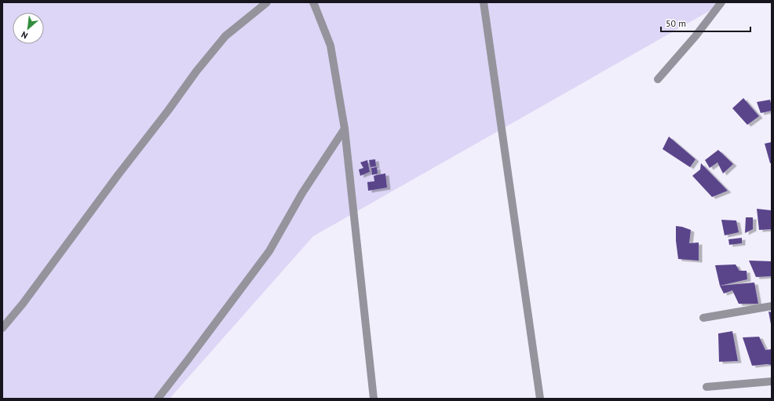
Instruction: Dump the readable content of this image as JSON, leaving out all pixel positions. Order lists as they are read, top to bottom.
{
  "scale_bar": "50 m",
  "north": "bottom left"
}
